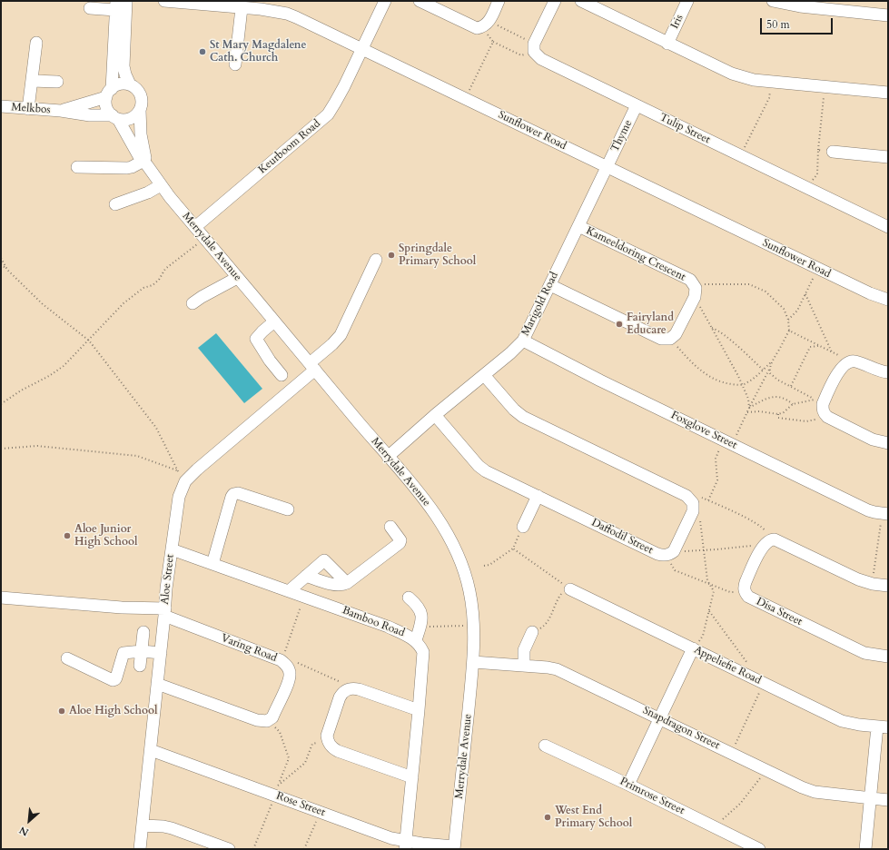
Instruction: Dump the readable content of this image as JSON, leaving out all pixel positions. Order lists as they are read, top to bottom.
{
  "streets": {
    "street": [
      "Iris",
      "Melkbos",
      "Tulip Street",
      "Sunflower Road",
      "Thyme",
      "Keurboom Road",
      "Merrydale Avenue",
      "Kameeldoring Crescent",
      "Marigold Road",
      "Foxglove Street",
      "Daffodil Street",
      "Aloe Street",
      "Disa Street",
      "Bamboo Road",
      "Varing Road",
      "Appeliefie Road",
      "Snapdragon Street",
      "Primrose Street",
      "Rose Street"
    ]
  },
  "crossings": [
    ["Melkbos", "Merrydale Avenue"],
    ["Tulip Street", "Thyme"],
    ["Sunflower Road", "Thyme"],
    ["Sunflower Road", "Keurboom Road"],
    ["Sunflower Road", "Marigold Road"],
    ["Thyme", "Marigold Road"],
    ["Keurboom Road", "Merrydale Avenue"],
    ["Merrydale Avenue", "Marigold Road"],
    ["Merrydale Avenue", "Aloe Street"],
    ["Merrydale Avenue", "Snapdragon Street"],
    ["Merrydale Avenue", "Rose Street"],
    ["Kameeldoring Crescent", "Marigold Road"],
    ["Marigold Road", "Foxglove Street"],
    ["Marigold Road", "Daffodil Street"],
    ["Aloe Street", "Bamboo Road"],
    ["Aloe Street", "Varing Road"],
    ["Aloe Street", "Rose Street"],
    ["Bamboo Road", "Rose Street"]
  ],
  "places": [
    "St Mary Magdalene Cath. Church",
    "Springdale Primary School",
    "Fairyland Educare",
    "Aloe Junior High School",
    "Aloe High School",
    "West End Primary School"
  ],
  "scale_bar": "50 m",
  "north": "bottom left"
}
